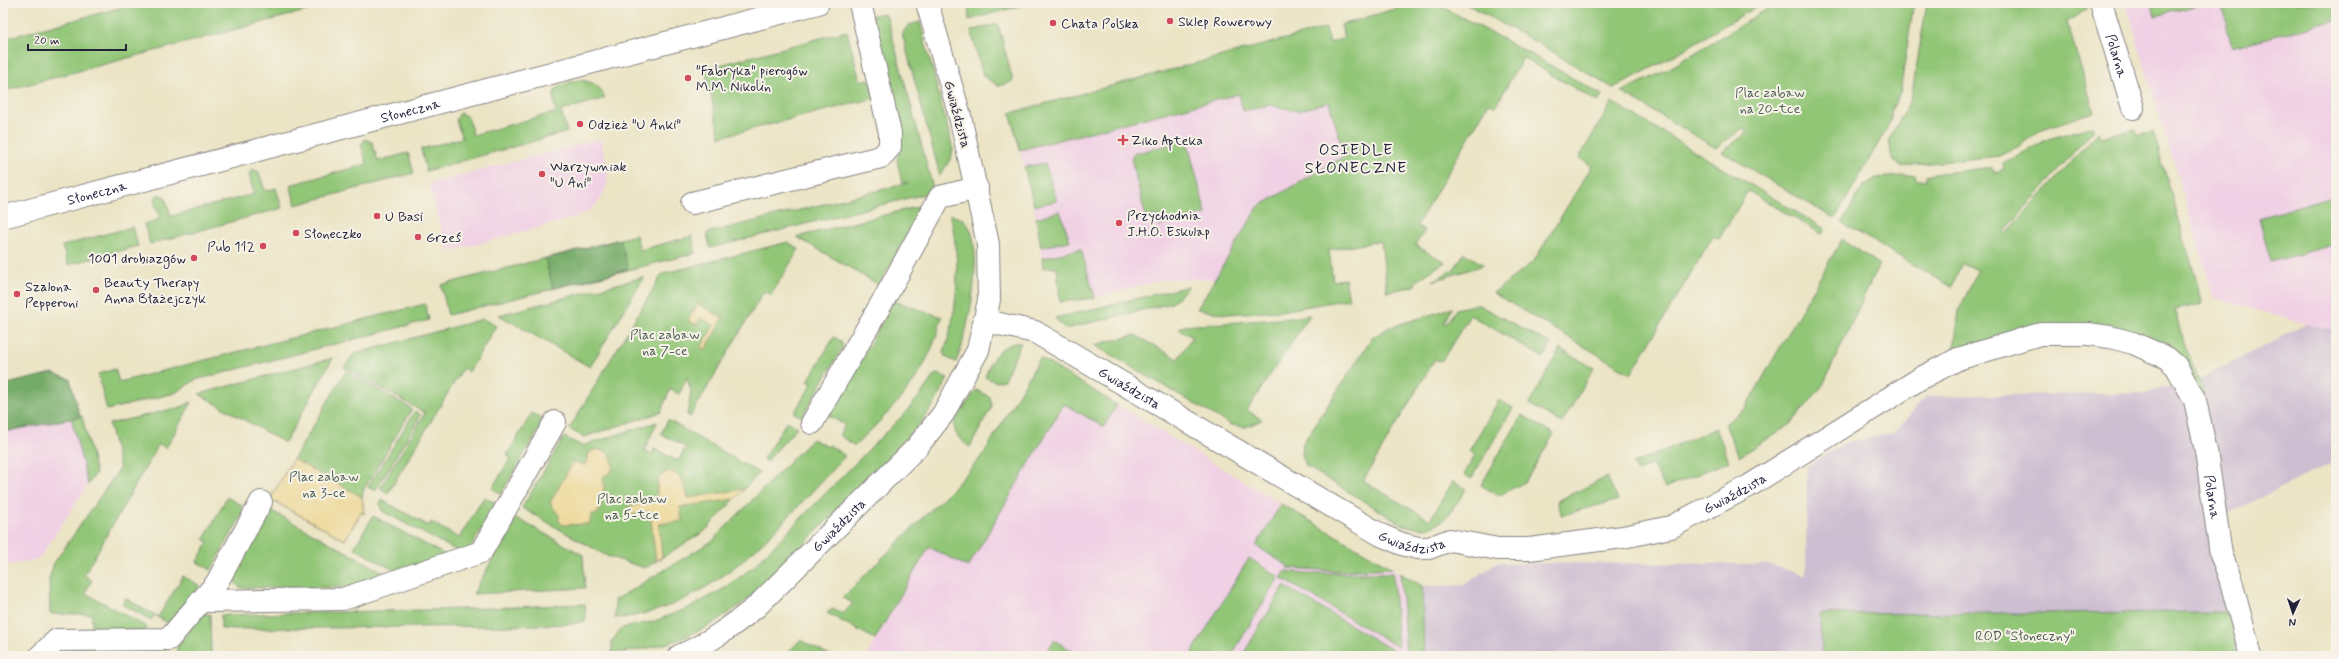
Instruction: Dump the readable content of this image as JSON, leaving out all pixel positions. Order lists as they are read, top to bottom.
{
  "streets": {
    "street": ["Polarna", "Słoneczna", "Gwiaździsta"]
  },
  "crossings": [
    ["Polarna", "Gwiaździsta"]
  ],
  "districts": ["OSIEDLE SŁONECZNE"],
  "parks": [
    "Plac zabaw na 20-tce",
    "Plac zabaw na 7-ce",
    "Plac zabaw na 3-ce",
    "Plac zabaw na 5-tce",
    "ROD \"Słoneczny\""
  ],
  "places": {
    "other": [
      "Sklep Rowerowy",
      "Chata Polska",
      "\"Fabryka\" pierogów M.M. Nikolin",
      "Odzież \"U Anki\"",
      "Warzywniak \"U Ani\"",
      "U Basi",
      "Przychodnia J.H.O. Eskulap",
      "Słoneczko",
      "Grześ",
      "Pub 112",
      "1001 drobiazgów",
      "Beauty Therapy Anna Błażejczyk",
      "Szalona Pepperoni"
    ],
    "health": ["Ziko Apteka"]
  },
  "scale_bar": "20 m",
  "north": "bottom"
}
